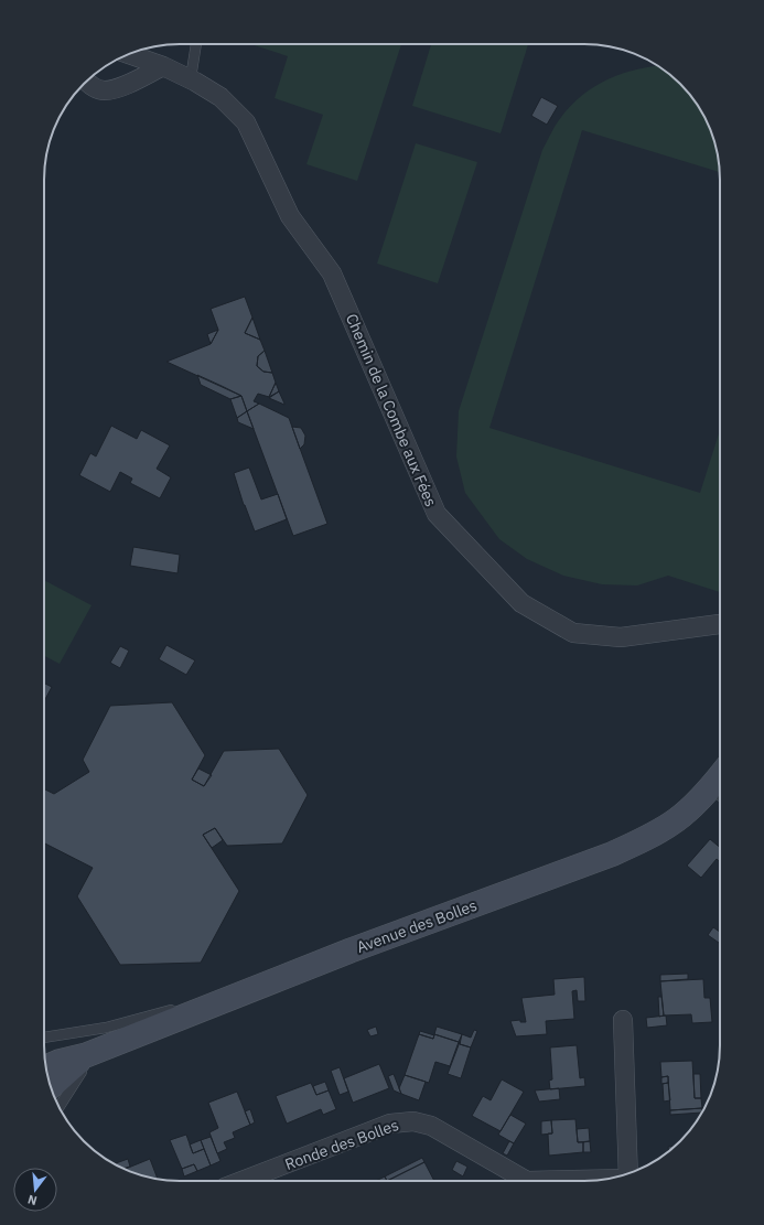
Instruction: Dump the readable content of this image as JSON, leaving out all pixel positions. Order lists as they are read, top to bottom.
{
  "streets": {
    "main road": ["Avenue des Bolles"],
    "street": ["Chemin de la Combe aux Fées", "Ronde des Bolles"]
  },
  "north": "bottom"
}
